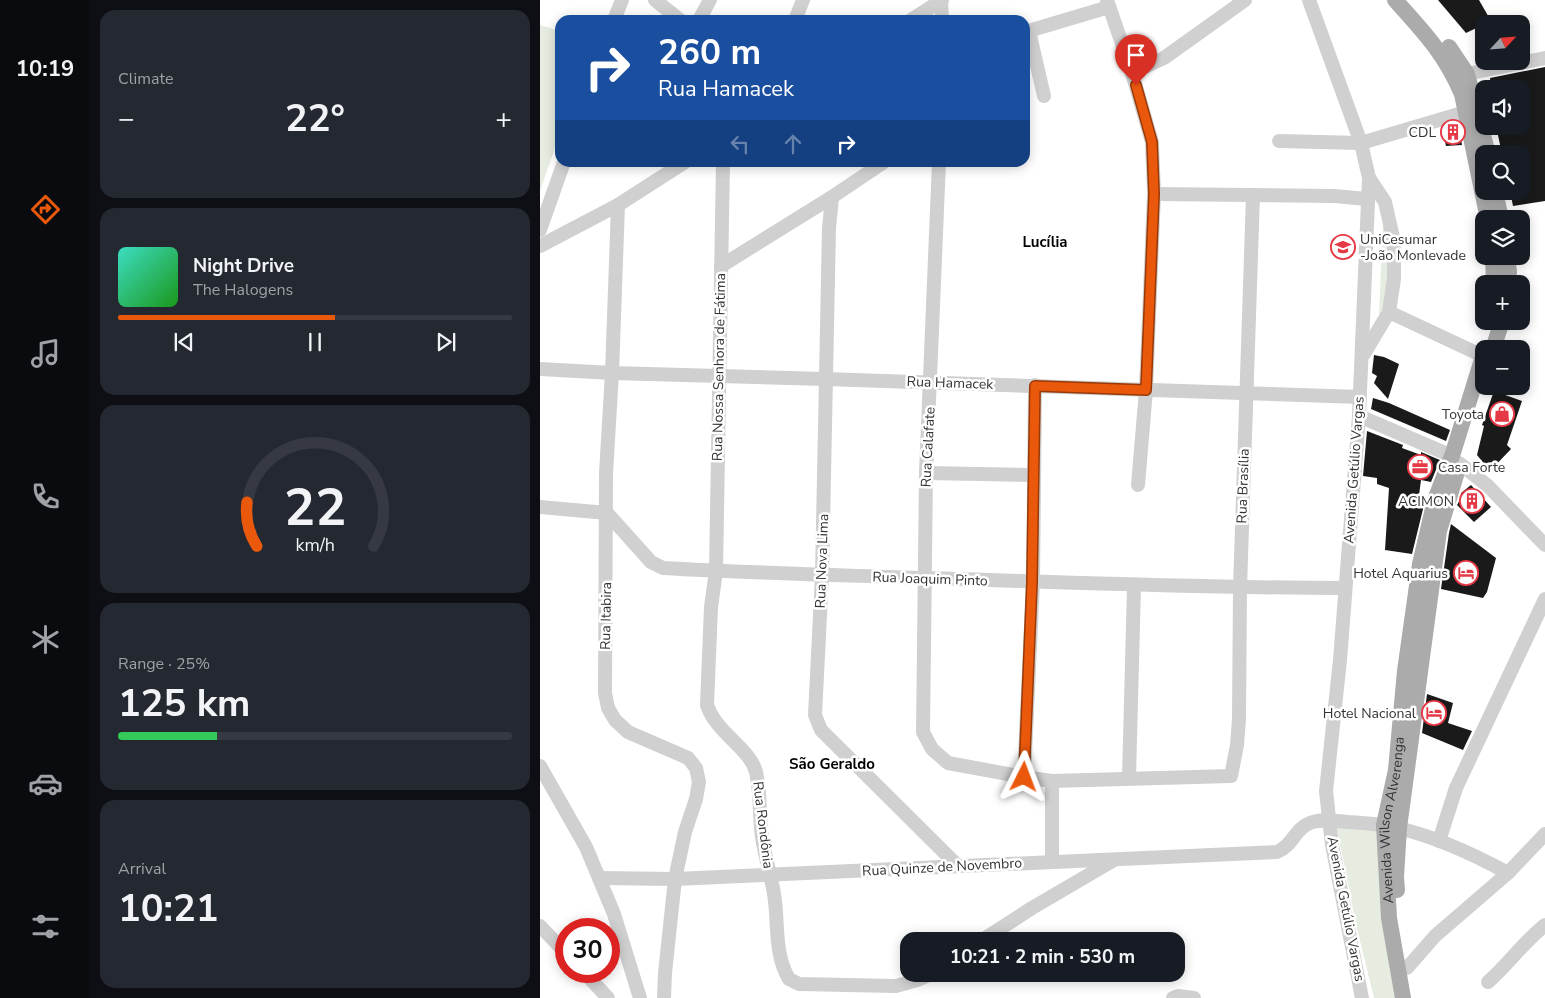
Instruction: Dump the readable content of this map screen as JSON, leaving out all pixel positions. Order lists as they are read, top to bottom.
{
  "streets": {
    "main road": ["Avenida Wilson Alverenga"],
    "street": [
      "Rua Nossa Senhora de Fátima",
      "Rua Hamacek",
      "Rua Calafate",
      "Avenida Getúlio Vargas",
      "Rua Brasília",
      "Rua Nova Lima",
      "Rua Joaquim Pinto",
      "Rua Itabira",
      "Rua Rondônia",
      "Rua Quinze de Novembro"
    ]
  },
  "crossings": [
    ["Rua Nossa Senhora de Fátima", "Rua Hamacek"],
    ["Rua Nossa Senhora de Fátima", "Rua Joaquim Pinto"],
    ["Rua Nossa Senhora de Fátima", "Rua Rondônia"],
    ["Rua Hamacek", "Rua Calafate"],
    ["Rua Hamacek", "Avenida Getúlio Vargas"],
    ["Rua Hamacek", "Rua Brasília"],
    ["Rua Hamacek", "Rua Nova Lima"],
    ["Rua Hamacek", "Rua Itabira"],
    ["Rua Calafate", "Rua Joaquim Pinto"],
    ["Avenida Getúlio Vargas", "Rua Joaquim Pinto"],
    ["Avenida Getúlio Vargas", "Rua Quinze de Novembro"],
    ["Rua Brasília", "Rua Joaquim Pinto"],
    ["Rua Nova Lima", "Rua Joaquim Pinto"],
    ["Rua Nova Lima", "Rua Quinze de Novembro"],
    ["Rua Joaquim Pinto", "Rua Itabira"],
    ["Rua Joaquim Pinto", "Rua Rondônia"],
    ["Rua Itabira", "Rua Quinze de Novembro"],
    ["Rua Rondônia", "Rua Quinze de Novembro"]
  ],
  "districts": ["Lucília", "São Geraldo"],
  "places": {
    "building": ["CDL", "ACIMON"],
    "school or university": ["UniCesumar -João Monlevade"],
    "shop": ["Toyota"],
    "office": ["Casa Forte"],
    "hotel": ["Hotel Aquarius", "Hotel Nacional"]
  },
  "north": "top right",
  "page": {
    "tabs": "10:19",
    "tile": [
      "Climate",
      ["Range · 25%", "125 km"],
      ["Arrival", "10:21"]
    ],
    "map_buttons": ["+", "−"],
    "turn": ["260 m", "Rua Hamacek"],
    "heat": ["−", "22°", "+"],
    "song": ["Night Drive", "The Halogens"],
    "limit": "30",
    "trip": "10:21 · 2 min · 530 m",
    "gauge": ["22", "km/h"]
  }
}
